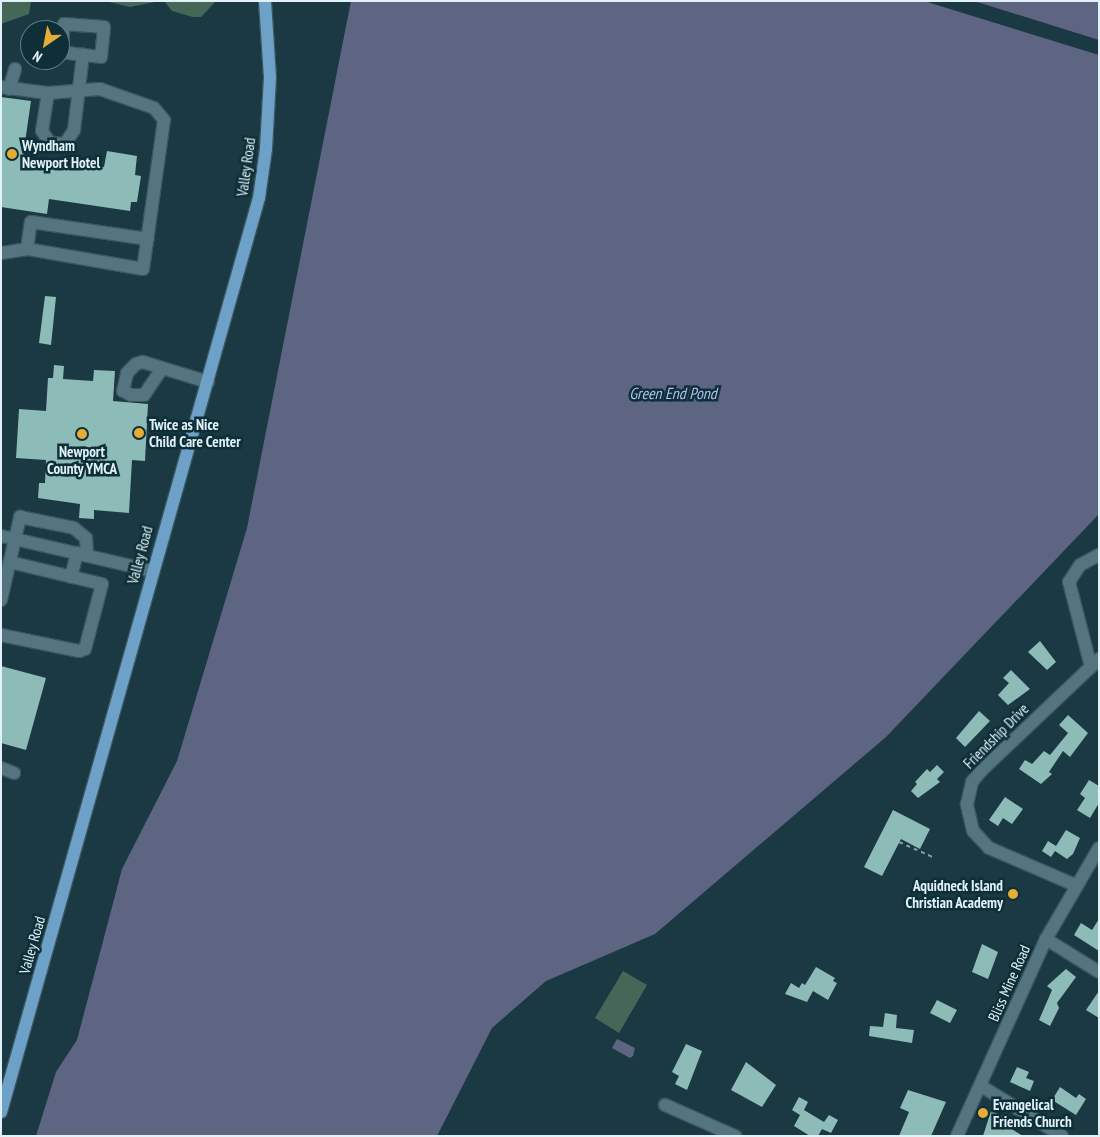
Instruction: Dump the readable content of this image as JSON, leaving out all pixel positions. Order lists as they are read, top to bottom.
{
  "streets": {
    "main road": ["Valley Road"],
    "street": ["Friendship Drive", "Bliss Mine Road"]
  },
  "crossings": [
    ["Friendship Drive", "Bliss Mine Road"]
  ],
  "water": ["Green End Pond"],
  "places": [
    "Wyndham Newport Hotel",
    "Twice as Nice Child Care Center",
    "Newport County YMCA",
    "Aquidneck Island Christian Academy",
    "Evangelical Friends Church"
  ],
  "north": "bottom left"
}
